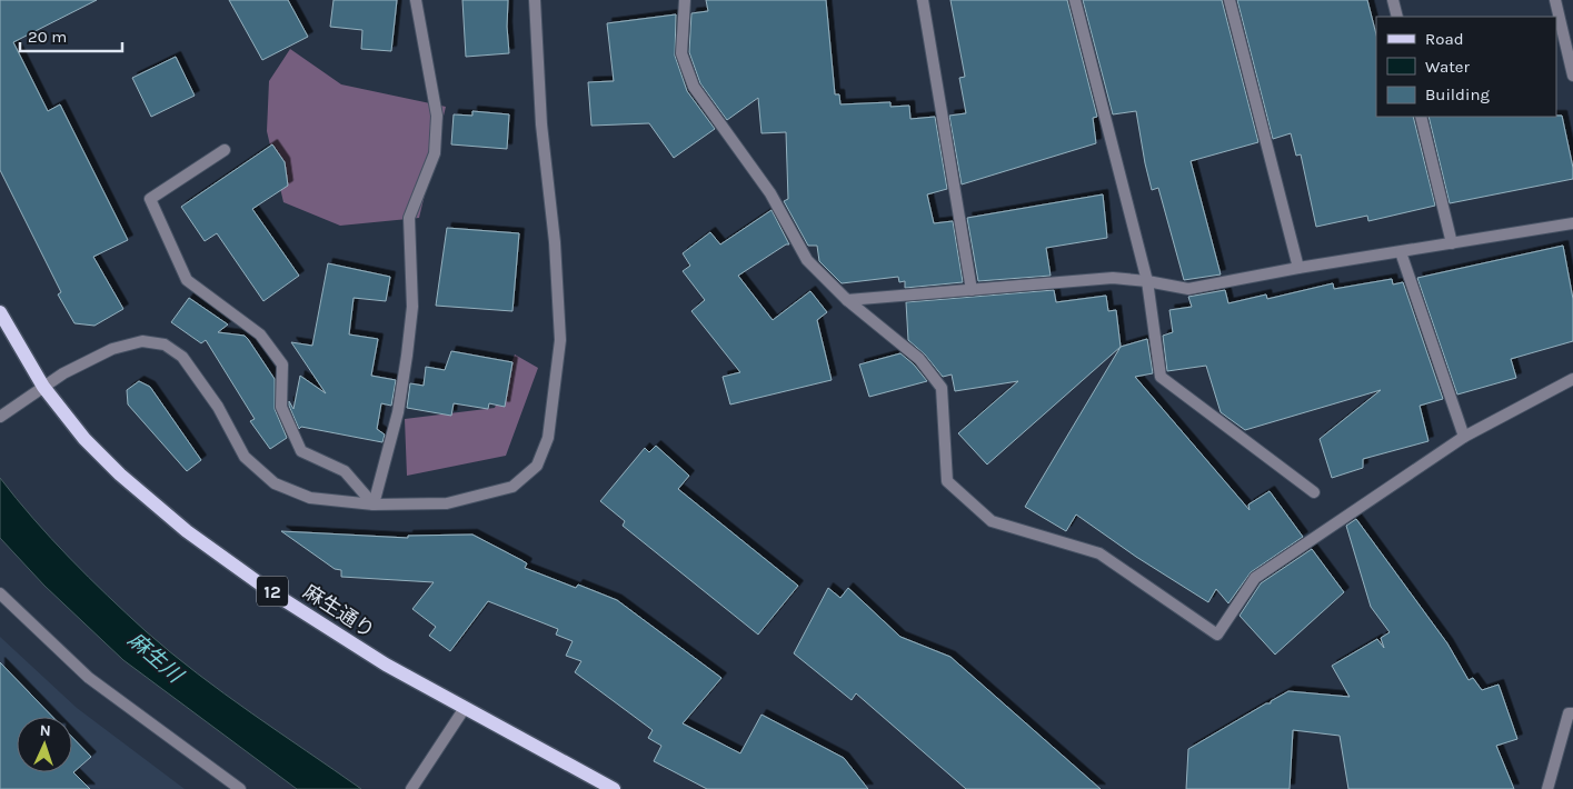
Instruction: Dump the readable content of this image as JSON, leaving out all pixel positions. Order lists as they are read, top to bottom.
{
  "streets": {
    "main road": ["12", "麻生通り"]
  },
  "water": ["麻生川"],
  "legend": ["Road", "Water", "Building"],
  "scale_bar": "20 m",
  "north": "top"
}
